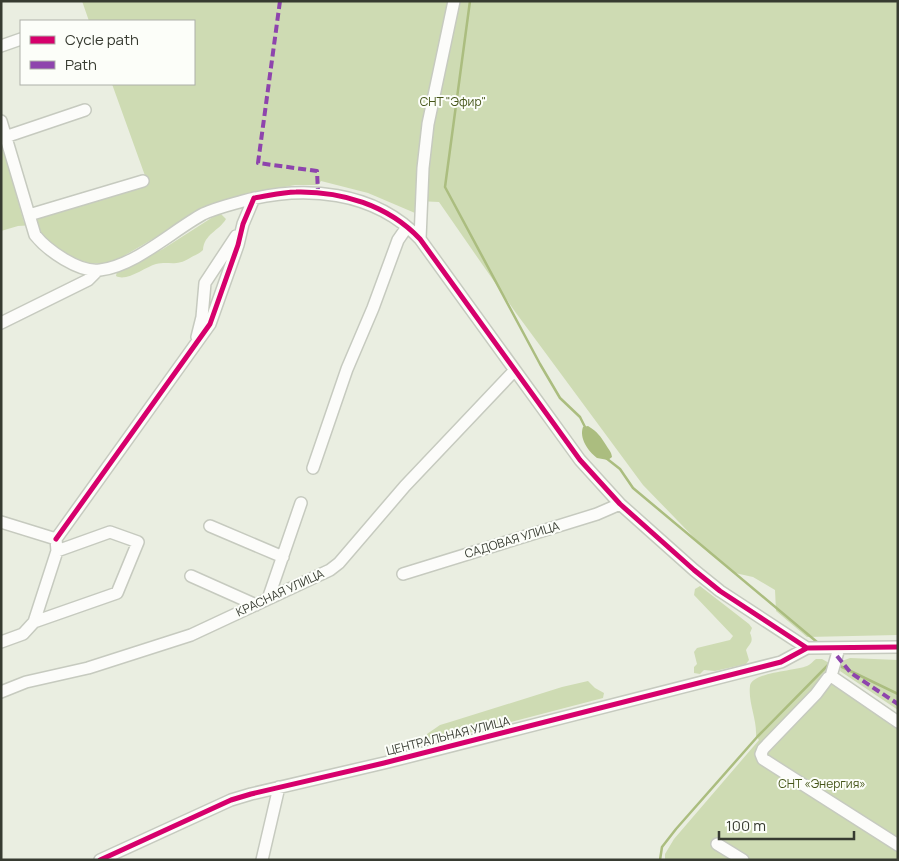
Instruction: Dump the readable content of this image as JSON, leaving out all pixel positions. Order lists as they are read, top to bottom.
{
  "streets": {
    "street": ["САДОВАЯ УЛИЦА", "КРАСНАЯ УЛИЦА", "ЦЕНТРАЛЬНАЯ УЛИЦА"]
  },
  "parks": ["СНТ \"Эфир\"", "СНТ «Энергия»"],
  "legend": ["Cycle path", "Path"],
  "scale_bar": "100 m"
}
